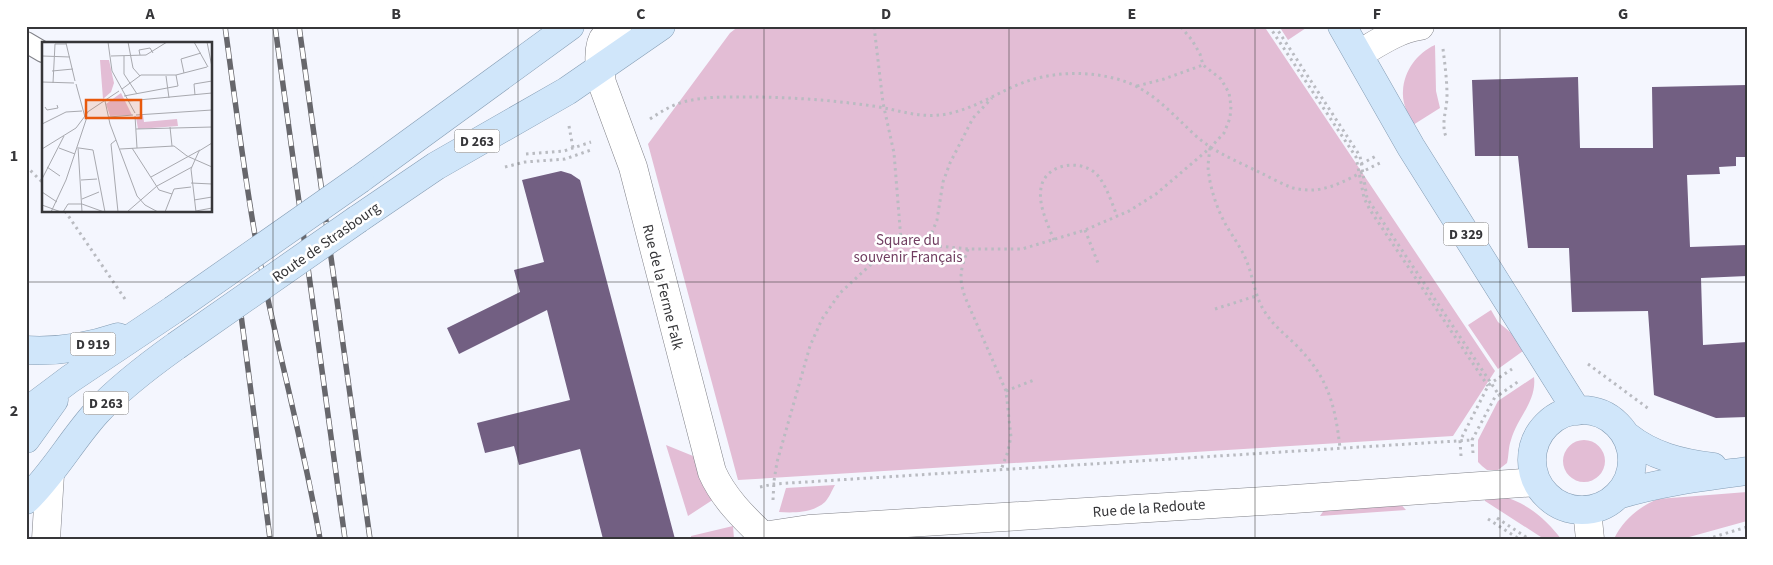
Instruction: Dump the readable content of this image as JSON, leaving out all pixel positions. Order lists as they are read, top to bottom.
{
  "streets": {
    "main road": [
      "D 263",
      "D 329",
      "Route de Strasbourg",
      "D 919"
    ],
    "street": ["Rue de la Ferme Falk", "Rue de la Redoute"]
  },
  "crossings": [
    ["D 263", "D 919"],
    ["D 329", "Rue de la Redoute"],
    ["Route de Strasbourg", "Rue de la Ferme Falk"],
    ["Rue de la Ferme Falk", "Rue de la Redoute"]
  ],
  "parks": ["Square du souvenir Français"],
  "grid": {
    "columns": [
      "A",
      "B",
      "C",
      "D",
      "E",
      "F",
      "G"
    ],
    "rows": ["1", "2"]
  }
}
